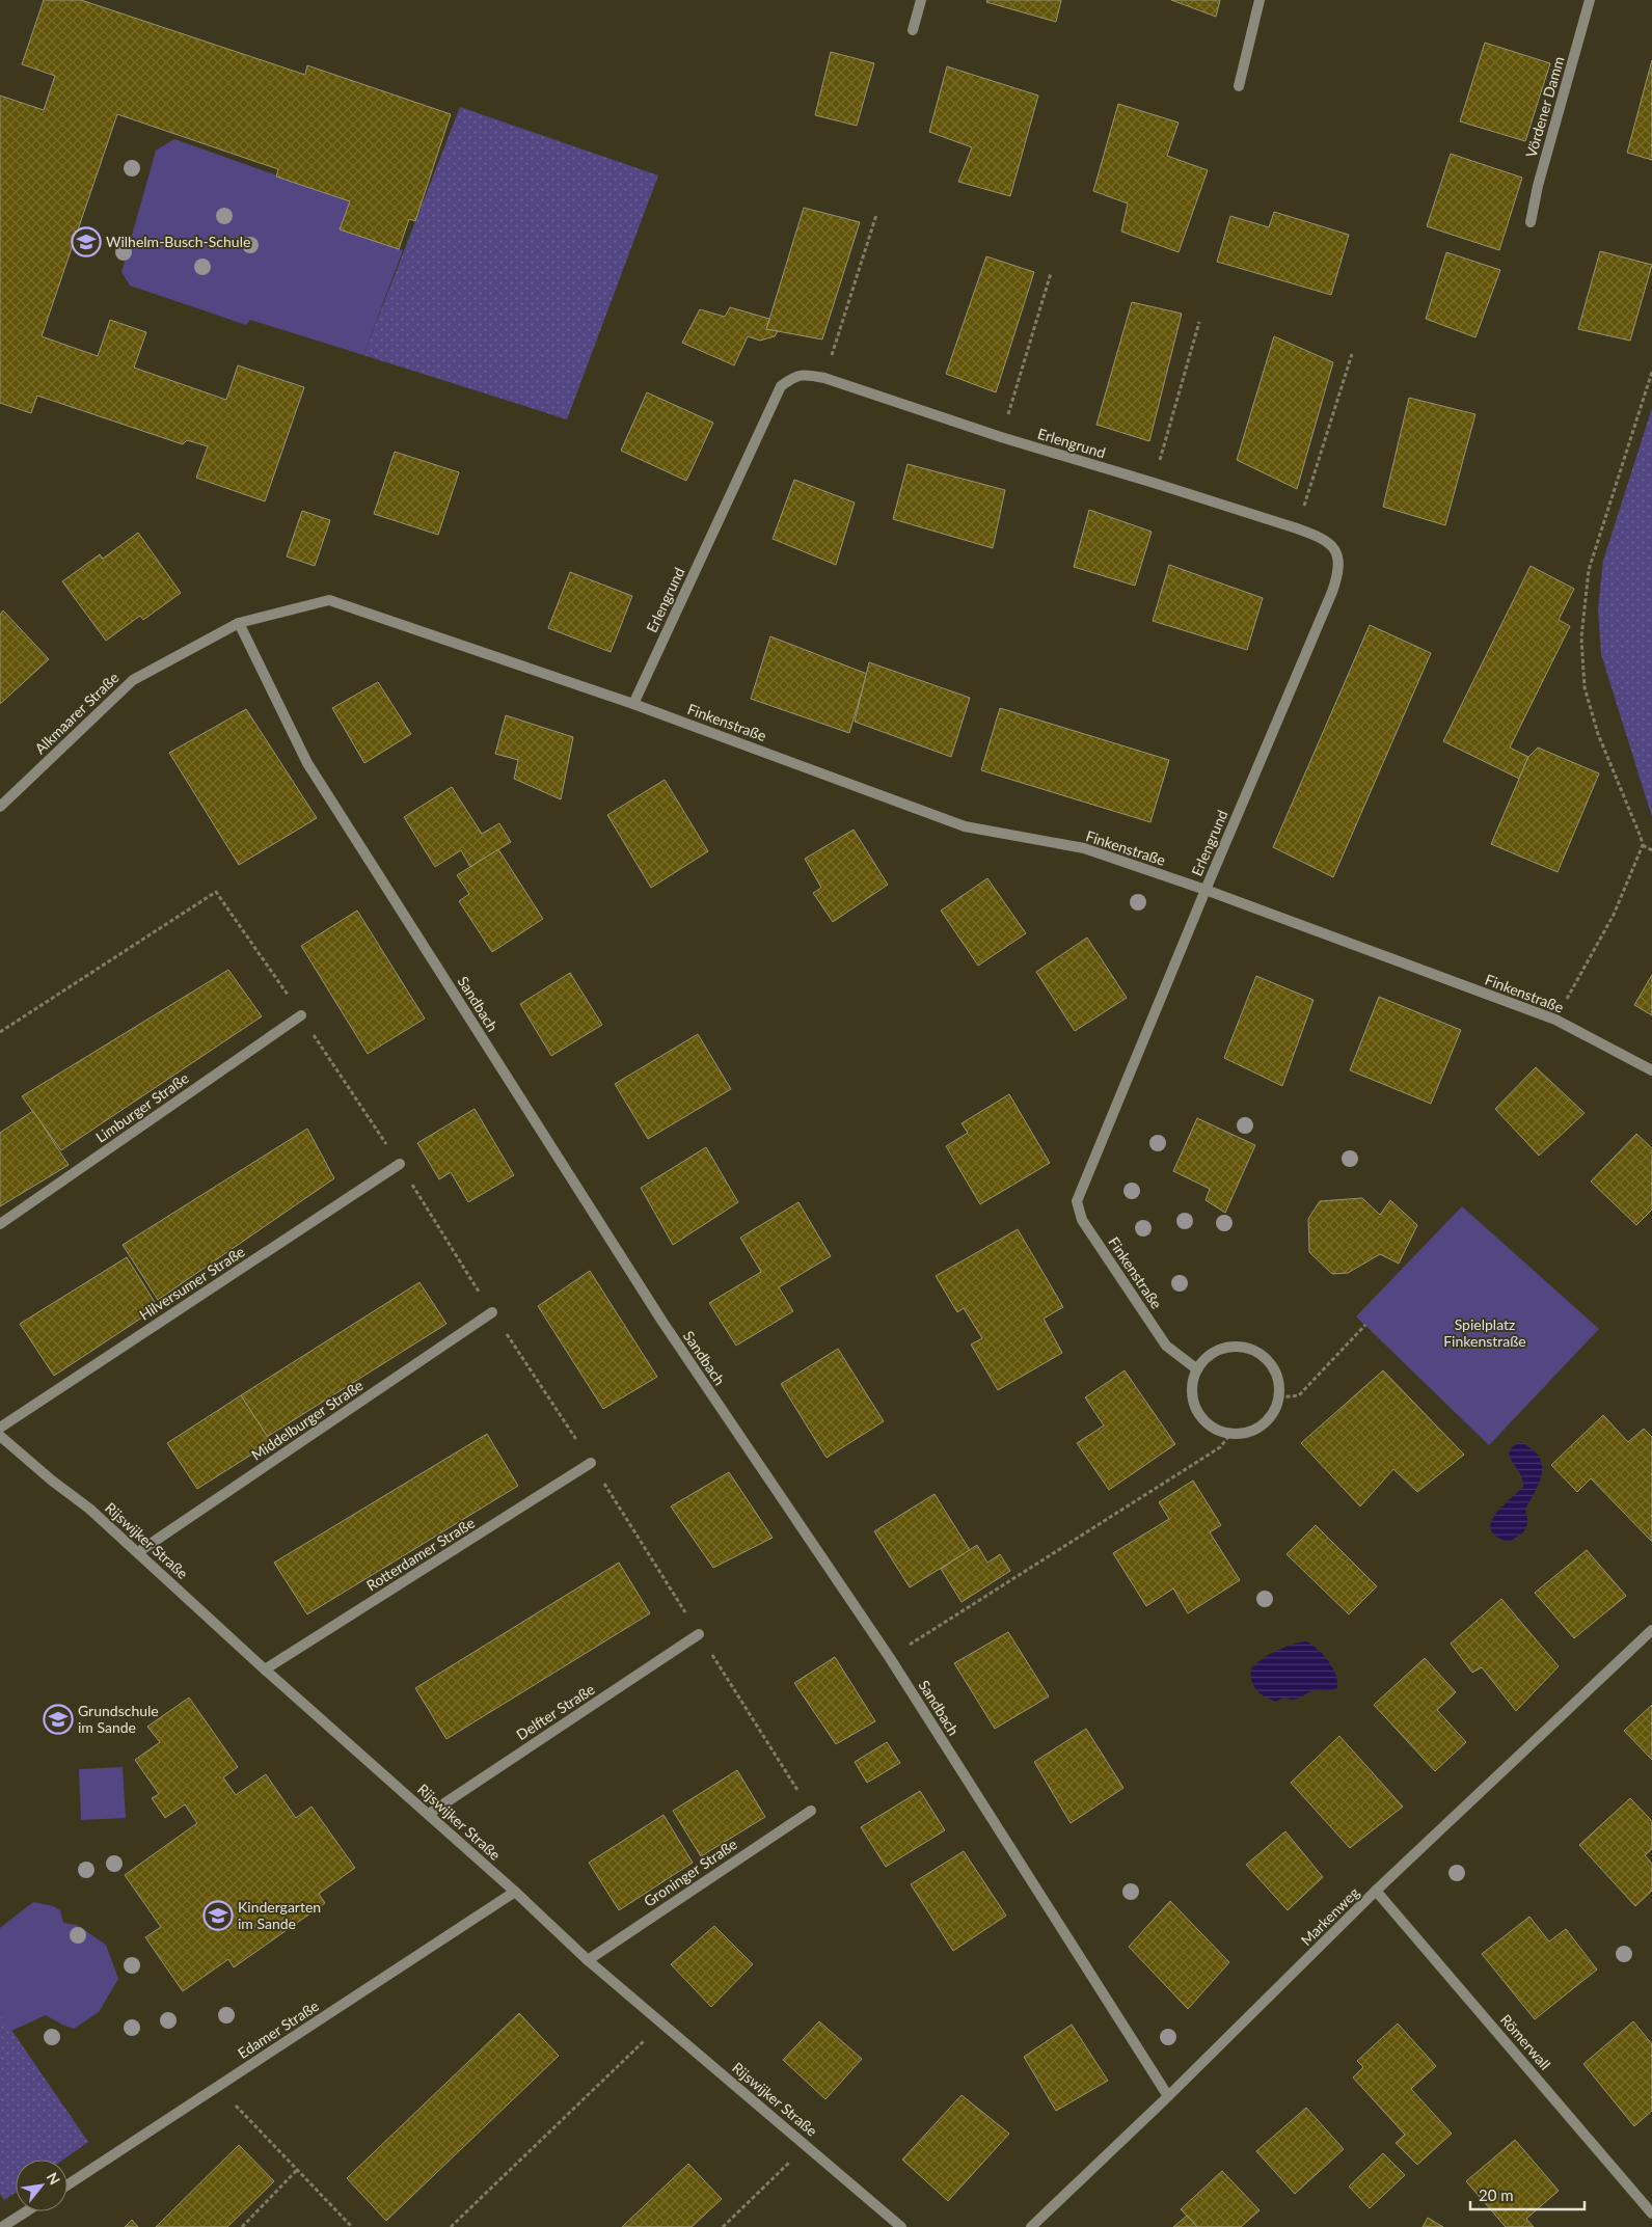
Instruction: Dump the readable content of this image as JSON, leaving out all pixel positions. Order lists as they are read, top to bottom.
{
  "streets": {
    "street": [
      "Vördener Damm",
      "Erlengrund",
      "Alkmaarer Straße",
      "Finkenstraße",
      "Sandbach",
      "Limburger Straße",
      "Hilversumer Straße",
      "Middelburger Straße",
      "Rijswijker Straße",
      "Rotterdamer Straße",
      "Delfter Straße",
      "Groninger Straße",
      "Markenweg",
      "Edamer Straße",
      "Römerwall"
    ]
  },
  "crossings": [
    ["Erlengrund", "Finkenstraße"],
    ["Alkmaarer Straße", "Finkenstraße"],
    ["Alkmaarer Straße", "Sandbach"],
    ["Finkenstraße", "Sandbach"],
    ["Sandbach", "Markenweg"],
    ["Middelburger Straße", "Rijswijker Straße"],
    ["Rijswijker Straße", "Rotterdamer Straße"],
    ["Rijswijker Straße", "Delfter Straße"],
    ["Rijswijker Straße", "Groninger Straße"],
    ["Rijswijker Straße", "Edamer Straße"],
    ["Markenweg", "Römerwall"]
  ],
  "parks": ["Spielplatz Finkenstraße"],
  "places": {
    "school or university": ["Wilhelm-Busch-Schule", "Grundschule im Sande", "Kindergarten im Sande"]
  },
  "scale_bar": "20 m",
  "north": "top right"
}
